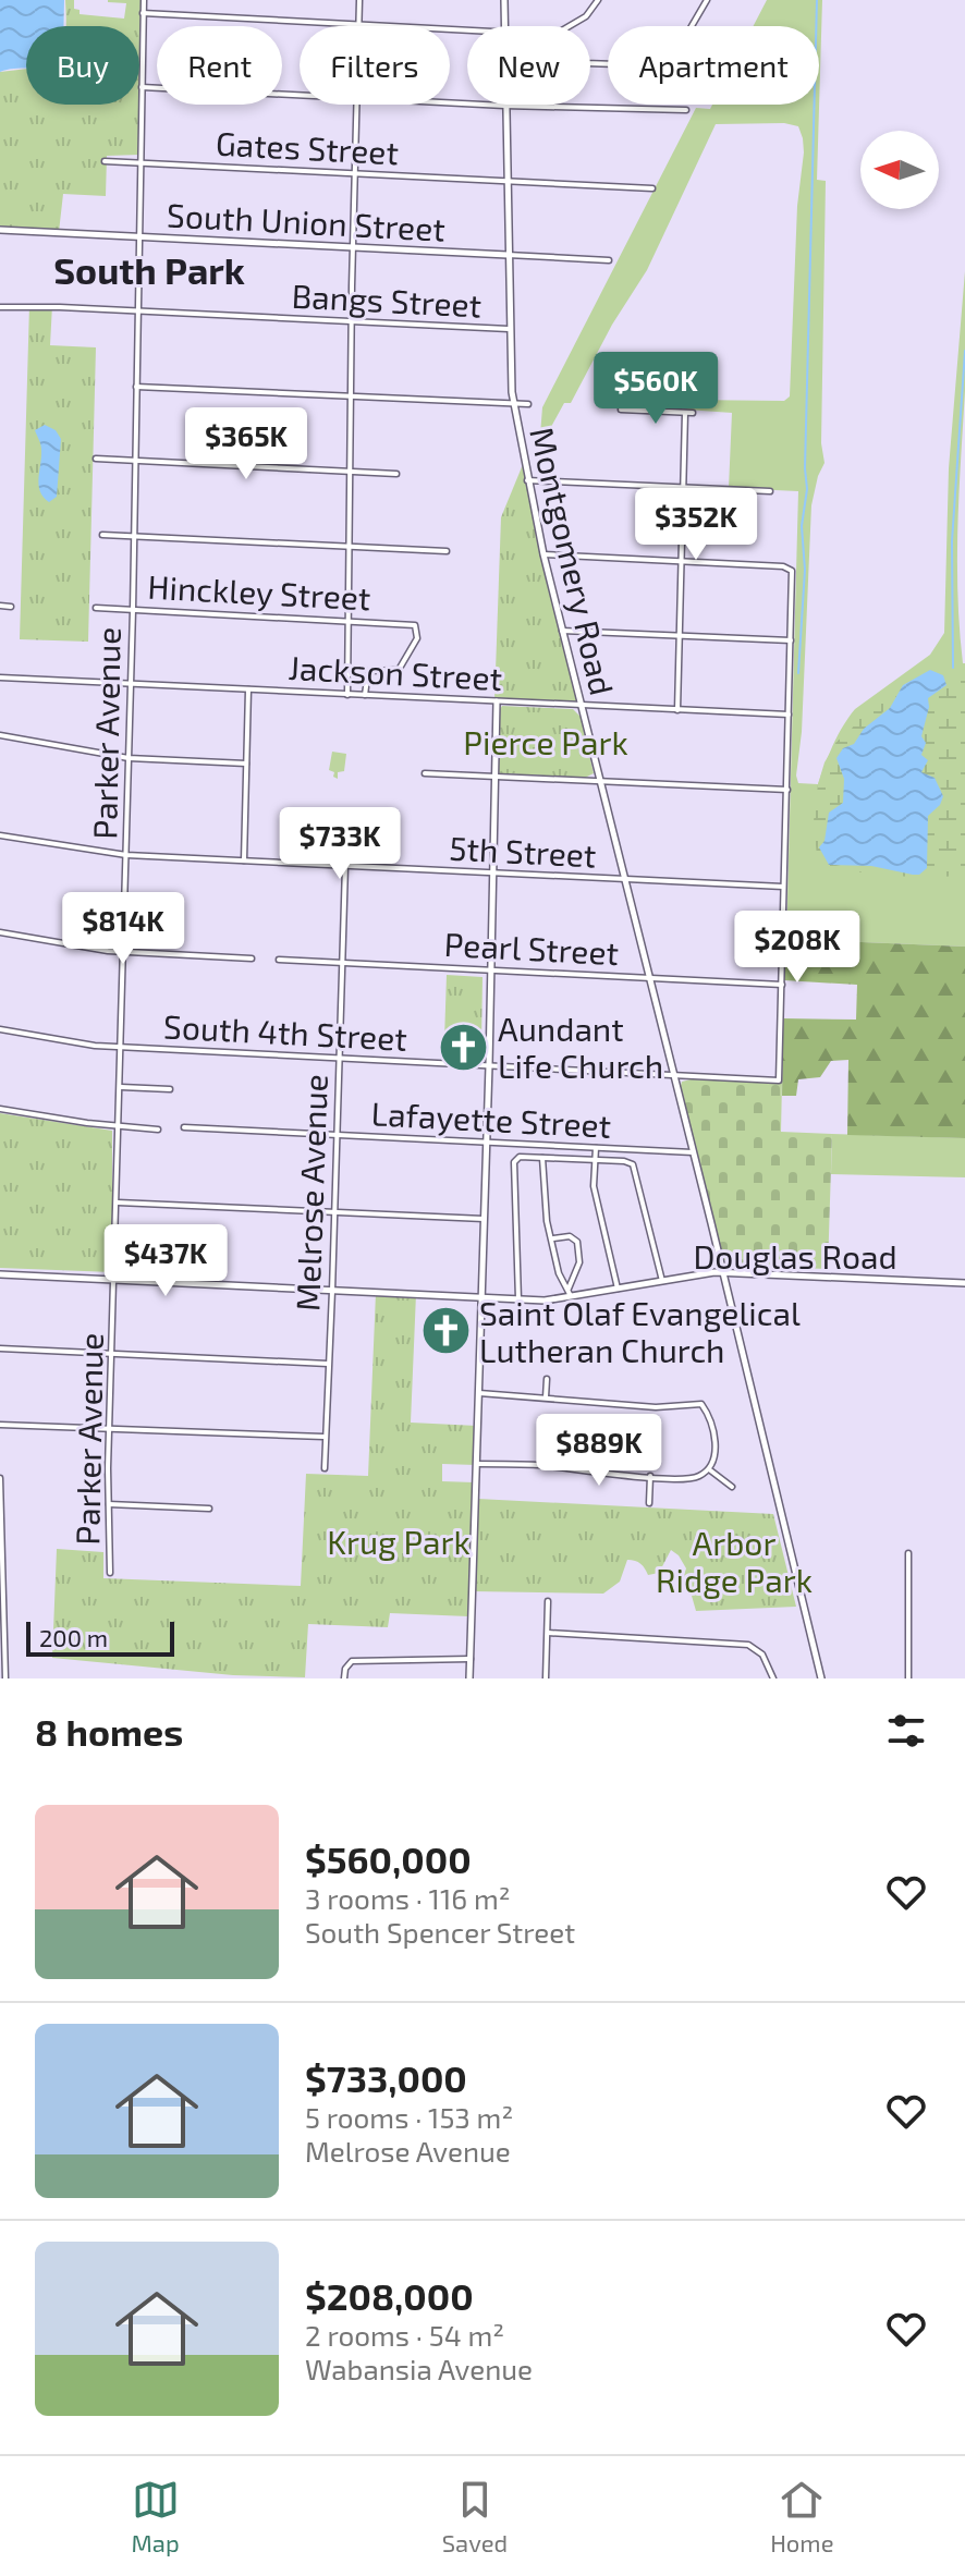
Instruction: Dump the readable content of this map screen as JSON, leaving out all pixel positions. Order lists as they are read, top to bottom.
{
  "streets": {
    "street": [
      "Gates Street",
      "South Union Street",
      "Bangs Street",
      "Montgomery Road",
      "Hinckley Street",
      "Jackson Street",
      "Parker Avenue",
      "5th Street",
      "Pearl Street",
      "South 4th Street",
      "Lafayette Street",
      "Melrose Avenue",
      "Douglas Road"
    ]
  },
  "crossings": [
    ["Gates Street", "Montgomery Road"],
    ["Gates Street", "Parker Avenue"],
    ["South Union Street", "Montgomery Road"],
    ["South Union Street", "Parker Avenue"],
    ["Bangs Street", "Montgomery Road"],
    ["Bangs Street", "Parker Avenue"],
    ["Montgomery Road", "Jackson Street"],
    ["Montgomery Road", "5th Street"],
    ["Montgomery Road", "Pearl Street"],
    ["Montgomery Road", "South 4th Street"],
    ["Montgomery Road", "Lafayette Street"],
    ["Montgomery Road", "Douglas Road"],
    ["Hinckley Street", "Jackson Street"],
    ["Hinckley Street", "Parker Avenue"],
    ["Jackson Street", "Parker Avenue"],
    ["Parker Avenue", "5th Street"],
    ["Parker Avenue", "South 4th Street"],
    ["Parker Avenue", "Douglas Road"],
    ["5th Street", "Melrose Avenue"],
    ["Pearl Street", "South 4th Street"],
    ["Pearl Street", "Melrose Avenue"],
    ["South 4th Street", "Melrose Avenue"],
    ["Lafayette Street", "Melrose Avenue"],
    ["Melrose Avenue", "Douglas Road"]
  ],
  "districts": ["South Park"],
  "parks": ["Pierce Park", "Krug Park", "Arbor Ridge Park"],
  "places": {
    "church": ["Aundant Life Church", "Saint Olaf Evangelical Lutheran Church"]
  },
  "scale_bar": "200 m",
  "north": "left",
  "page": {
    "chip": [
      "Buy",
      "Rent",
      "Filters",
      "New",
      "Apartment"
    ],
    "price": [
      "$560K",
      "$365K",
      "$352K",
      "$733K",
      "$814K",
      "$208K",
      "$437K",
      "$889K"
    ],
    "scale": "200 m",
    "heading": "8 homes",
    "list": [
      {
        "name": "$560,000",
        "note": "3 rooms · 116 m² · South Spencer Street"
      },
      {
        "name": "$733,000",
        "note": "5 rooms · 153 m² · Melrose Avenue"
      },
      {
        "name": "$208,000",
        "note": "2 rooms · 54 m² · Wabansia Avenue"
      }
    ],
    "tabs": ["Map", "Saved", "Home"]
  }
}
